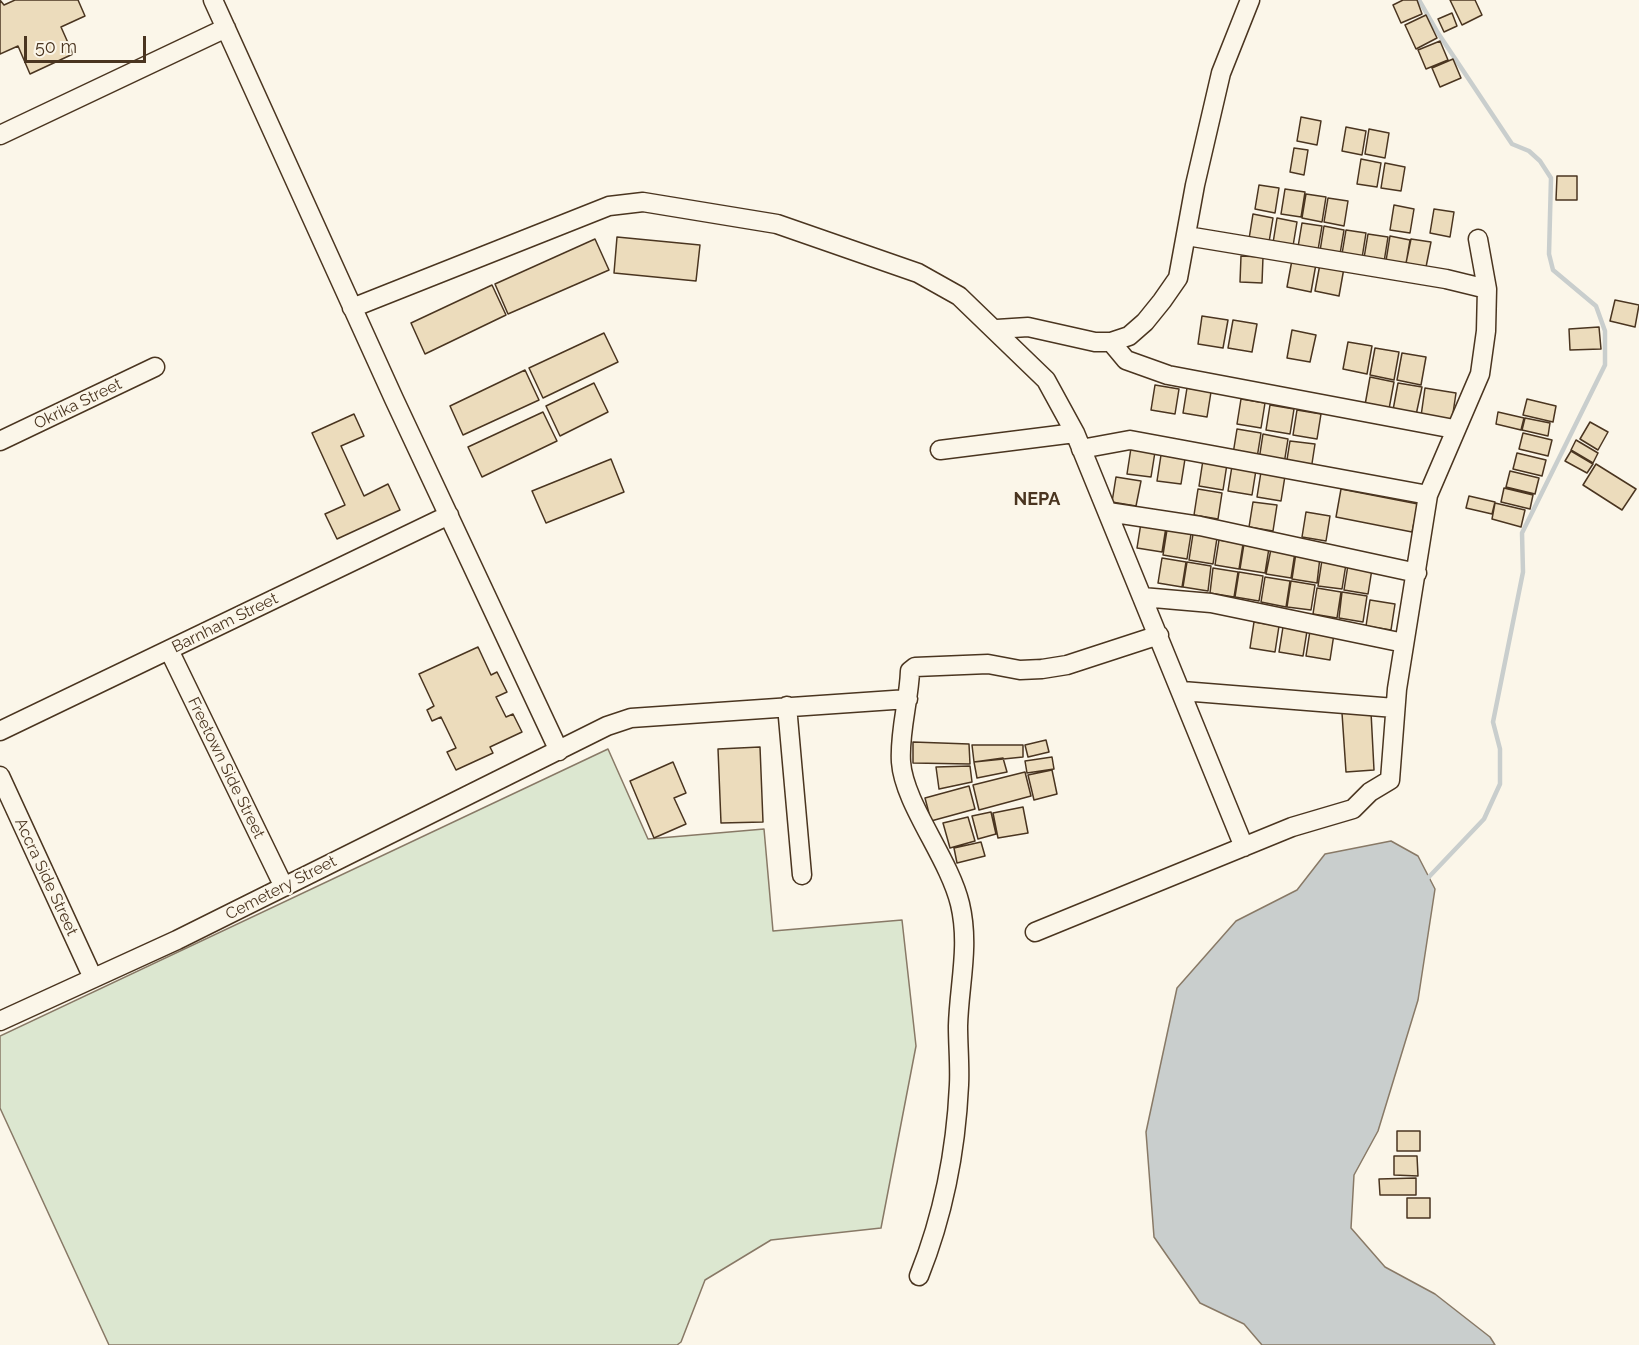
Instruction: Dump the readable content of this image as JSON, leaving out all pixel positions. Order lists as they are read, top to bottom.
{
  "streets": {
    "street": [
      "Okrika Street",
      "Barnham Street",
      "Freetown Side Street",
      "Accra Side Street",
      "Cemetery Street"
    ]
  },
  "crossings": [
    ["Barnham Street", "Freetown Side Street"],
    ["Freetown Side Street", "Cemetery Street"],
    ["Accra Side Street", "Cemetery Street"]
  ],
  "districts": ["NEPA"],
  "scale_bar": "50 m"
}
